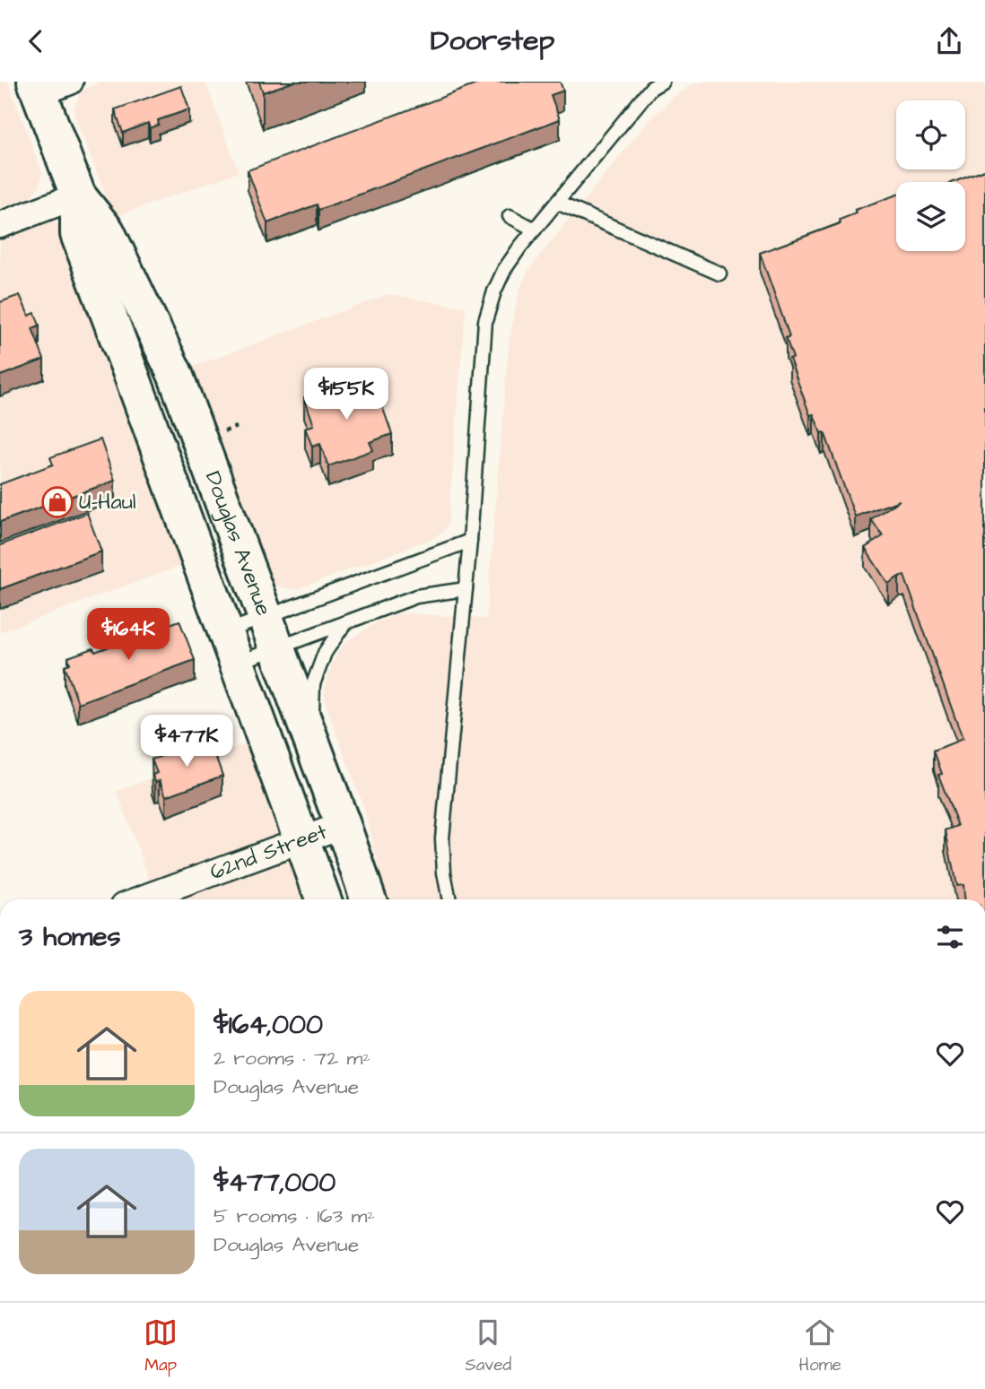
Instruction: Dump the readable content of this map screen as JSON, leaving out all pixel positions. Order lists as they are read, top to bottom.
{
  "streets": {
    "main road": ["Douglas Avenue"],
    "street": ["62nd Street"]
  },
  "crossings": [
    ["Douglas Avenue", "62nd Street"]
  ],
  "places": {
    "shop": ["U-Haul"]
  },
  "page": {
    "header": "Doorstep",
    "price": ["$155K", "$164K", "$477K"],
    "heading": "3 homes",
    "list": [
      {
        "name": "$164,000",
        "note": "2 rooms · 72 m² · Douglas Avenue"
      },
      {
        "name": "$477,000",
        "note": "5 rooms · 163 m² · Douglas Avenue"
      }
    ],
    "tabs": ["Map", "Saved", "Home"]
  }
}
